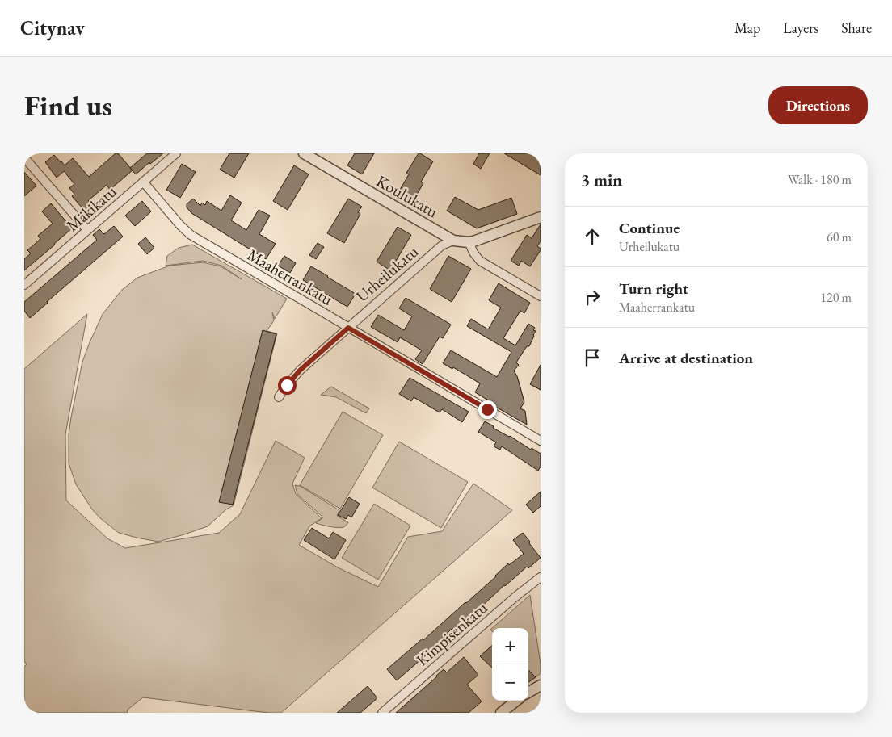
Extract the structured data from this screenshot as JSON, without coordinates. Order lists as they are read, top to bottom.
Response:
{
  "streets": {
    "street": [
      "Koulukatu",
      "Mäkikatu",
      "Urheilukatu",
      "Maaherrankatu",
      "Kimpisenkatu"
    ]
  },
  "crossings": [
    ["Koulukatu", "Urheilukatu"],
    ["Mäkikatu", "Maaherrankatu"],
    ["Urheilukatu", "Maaherrankatu"]
  ],
  "page": {
    "header": "Citynav",
    "nav": ["Map", "Layers", "Share"],
    "buttons": "Directions",
    "title": "Find us",
    "heading": ["3 min", "Walk · 180 m"],
    "list": [
      ["Continue", "Urheilukatu", "60 m"],
      ["Turn right", "Maaherrankatu", "120 m"],
      "Arrive at destination"
    ],
    "map_buttons": ["+", "−"]
  }
}
